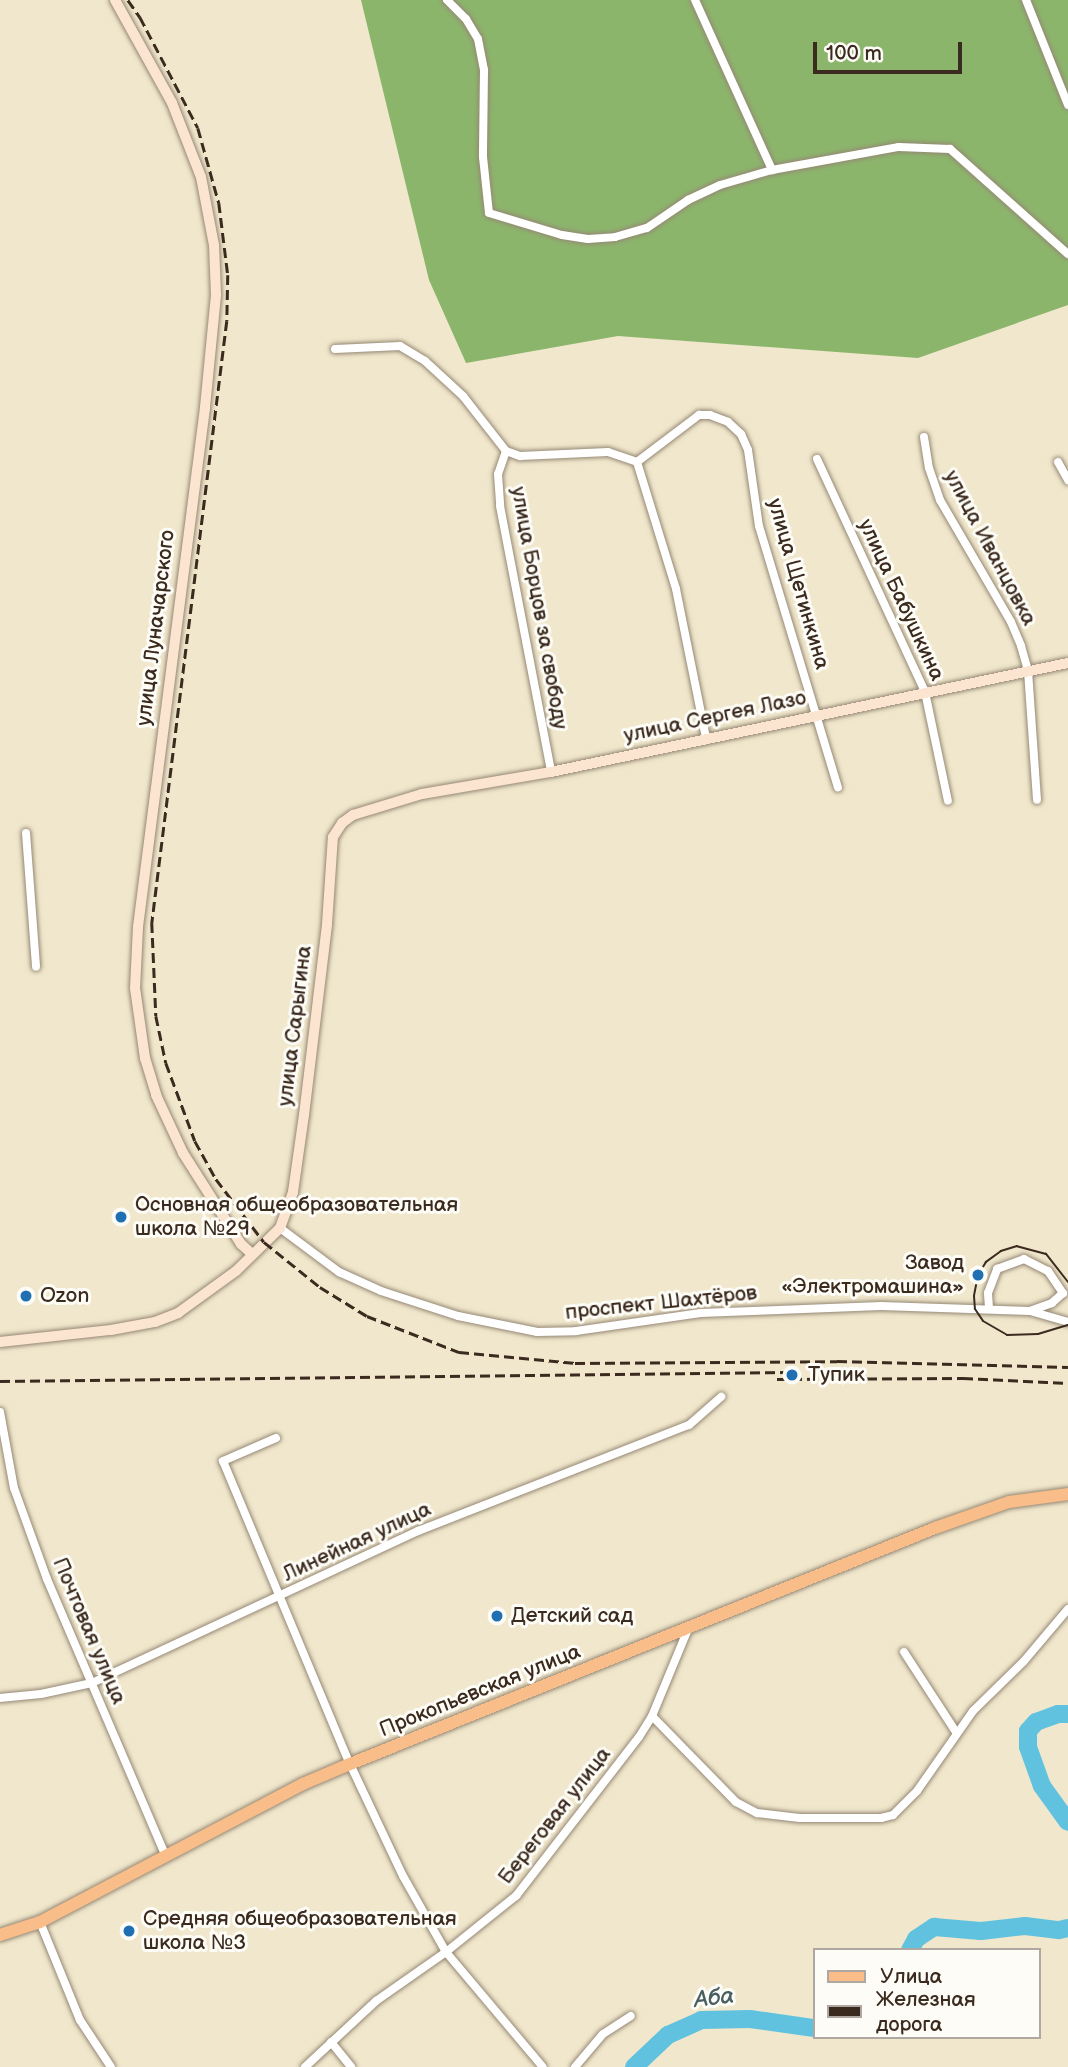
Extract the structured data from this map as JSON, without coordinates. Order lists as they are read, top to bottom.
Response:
{
  "streets": {
    "main road": [
      "улица Луначарского",
      "улица Сергея Лазо",
      "улица Сарыгина",
      "Прокопьевская улица"
    ],
    "street": [
      "улица Иванцовка",
      "улица Щетинкина",
      "улица Бабушкина",
      "улица Борцов за свободу",
      "проспект Шахтёров",
      "Линейная улица",
      "Почтовая улица",
      "Береговая улица"
    ]
  },
  "crossings": [
    ["улица Иванцовка", "улица Сергея Лазо"],
    ["улица Щетинкина", "улица Сергея Лазо"],
    ["улица Бабушкина", "улица Сергея Лазо"],
    ["улица Борцов за свободу", "улица Сергея Лазо"],
    ["улица Луначарского", "улица Сарыгина"],
    ["улица Сергея Лазо", "улица Сарыгина"],
    ["улица Сарыгина", "проспект Шахтёров"],
    ["Линейная улица", "Почтовая улица"],
    ["Почтовая улица", "Прокопьевская улица"],
    ["Прокопьевская улица", "Береговая улица"]
  ],
  "water": ["Аба"],
  "places": [
    "Основная общеобразовательная школа №29",
    "Завод «Электромашина»",
    "Ozon",
    "Тупик",
    "Детский сад",
    "Средняя общеобразовательная школа №3"
  ],
  "legend": ["Улица", "Железная дорога"],
  "scale_bar": "100 m"
}
